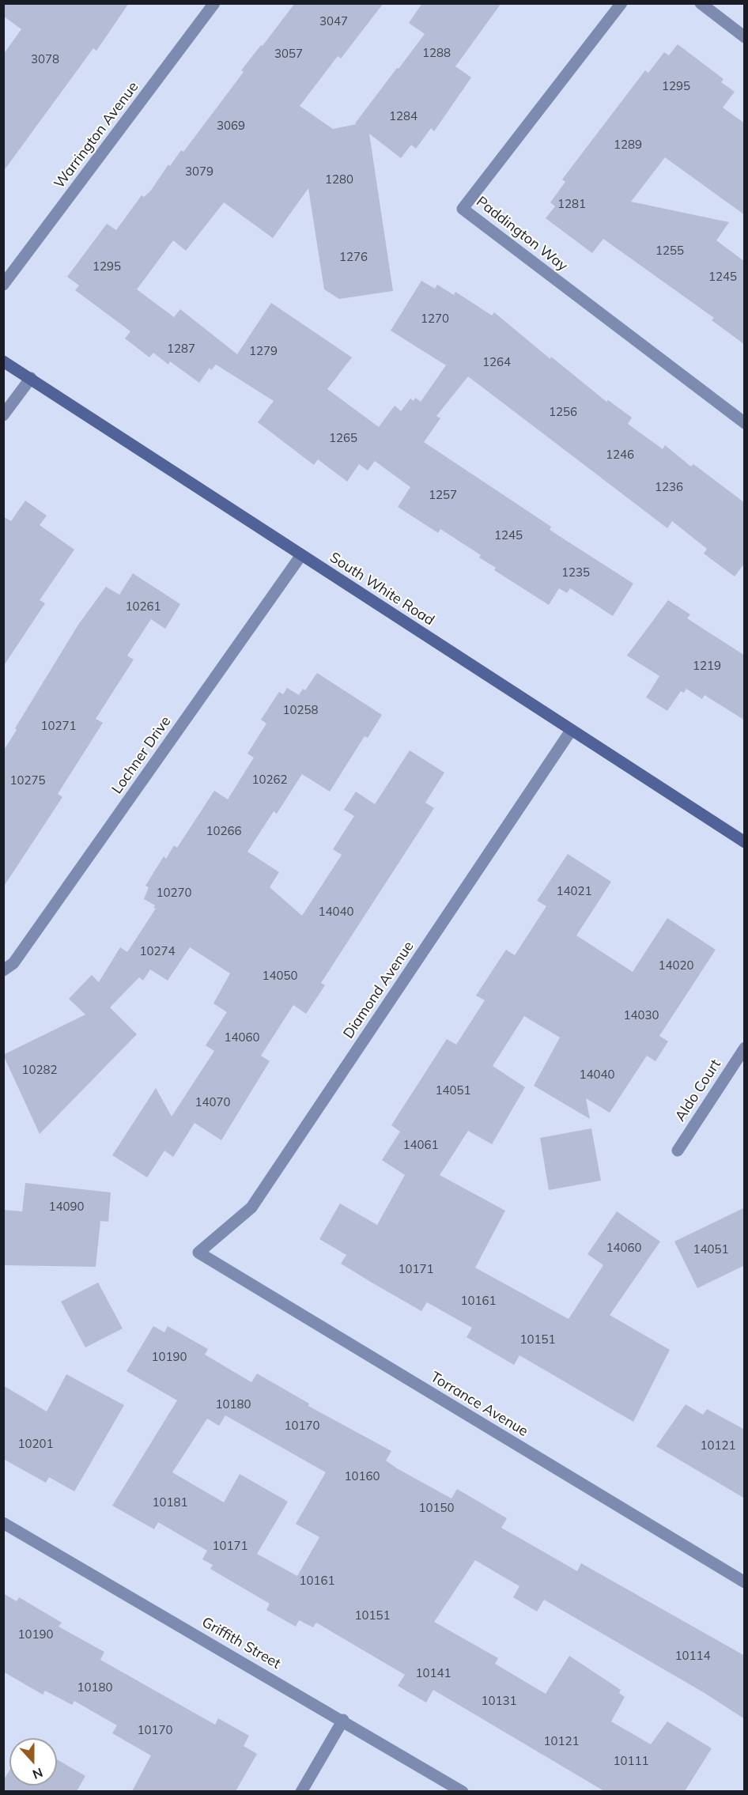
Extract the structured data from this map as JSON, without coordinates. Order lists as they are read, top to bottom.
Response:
{
  "streets": {
    "main road": ["South White Road"],
    "street": [
      "Warrington Avenue",
      "Paddington Way",
      "Lochner Drive",
      "Diamond Avenue",
      "Aldo Court",
      "Torrance Avenue",
      "Griffith Street"
    ]
  },
  "crossings": [
    ["South White Road", "Lochner Drive"],
    ["South White Road", "Diamond Avenue"],
    ["Diamond Avenue", "Torrance Avenue"]
  ],
  "house_numbers": [
    "3047",
    "1288",
    "3057",
    "3078",
    "1295",
    "1284",
    "3069",
    "1289",
    "3079",
    "1280",
    "1281",
    "1255",
    "1276",
    "1295",
    "1245",
    "1270",
    "1287",
    "1279",
    "1264",
    "1256",
    "1265",
    "1246",
    "1236",
    "1257",
    "1245",
    "1235",
    "10261",
    "1219",
    "10258",
    "10271",
    "10262",
    "10275",
    "10266",
    "14021",
    "10270",
    "14040",
    "10274",
    "14020",
    "14050",
    "14030",
    "14060",
    "10282",
    "14040",
    "14051",
    "14070",
    "14061",
    "14090",
    "14060",
    "14051",
    "10171",
    "10161",
    "10151",
    "10190",
    "10180",
    "10170",
    "10201",
    "10121",
    "10160",
    "10181",
    "10150",
    "10171",
    "10161",
    "10151",
    "10190",
    "10114",
    "10141",
    "10180",
    "10131",
    "10170",
    "10121",
    "10111"
  ],
  "north": "bottom"
}
